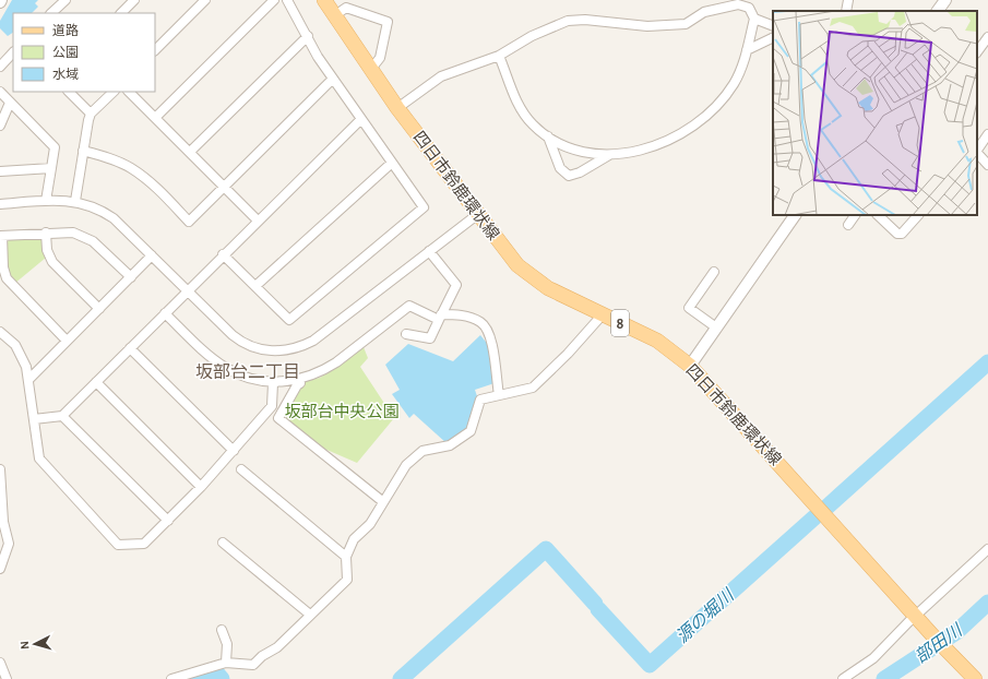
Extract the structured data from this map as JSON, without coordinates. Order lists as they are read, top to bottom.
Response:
{
  "streets": {
    "main road": ["四日市鈴鹿環状線", "8"]
  },
  "districts": ["坂部台二丁目"],
  "water": ["源の堀川", "部田川"],
  "parks": ["坂部台中央公園"],
  "legend": ["道路", "公園", "水域"],
  "north": "left"
}
